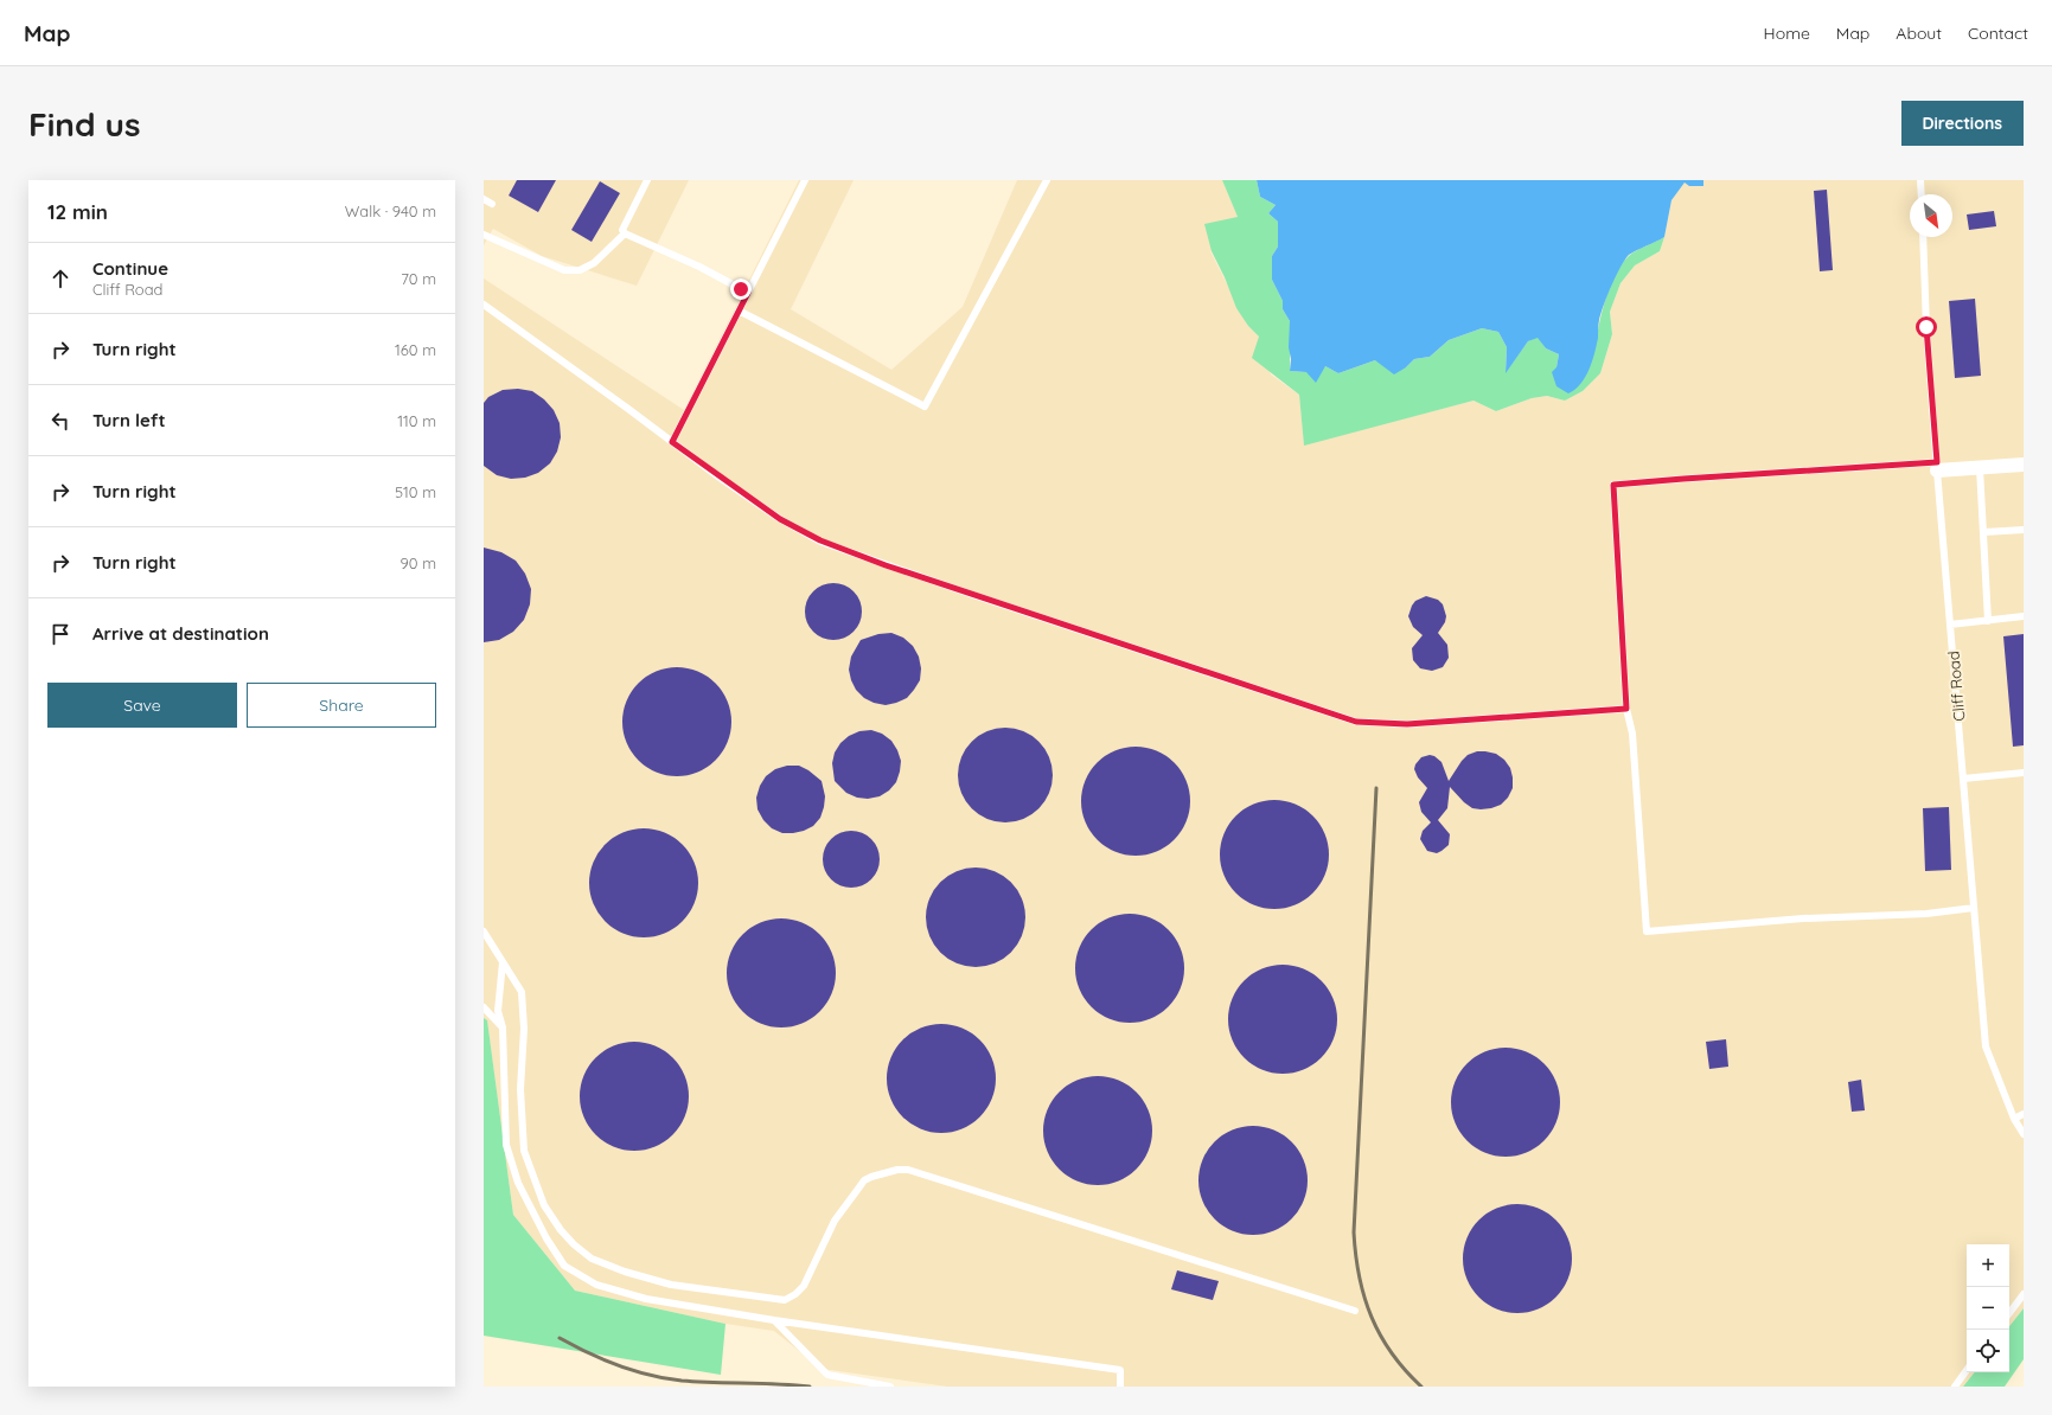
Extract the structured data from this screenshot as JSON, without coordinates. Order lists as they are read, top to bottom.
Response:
{
  "streets": {
    "lane": ["Cliff Road"]
  },
  "north": "bottom right",
  "page": {
    "header": "Map",
    "nav": [
      "Home",
      "Map",
      "About",
      "Contact"
    ],
    "buttons": [
      "Directions",
      ["Save", "Share"]
    ],
    "title": "Find us",
    "heading": ["12 min", "Walk · 940 m"],
    "list": [
      ["Continue", "Cliff Road", "70 m"],
      ["Turn right", "160 m"],
      ["Turn left", "110 m"],
      ["Turn right", "510 m"],
      ["Turn right", "90 m"],
      "Arrive at destination"
    ],
    "map_buttons": ["+", "−"]
  }
}
